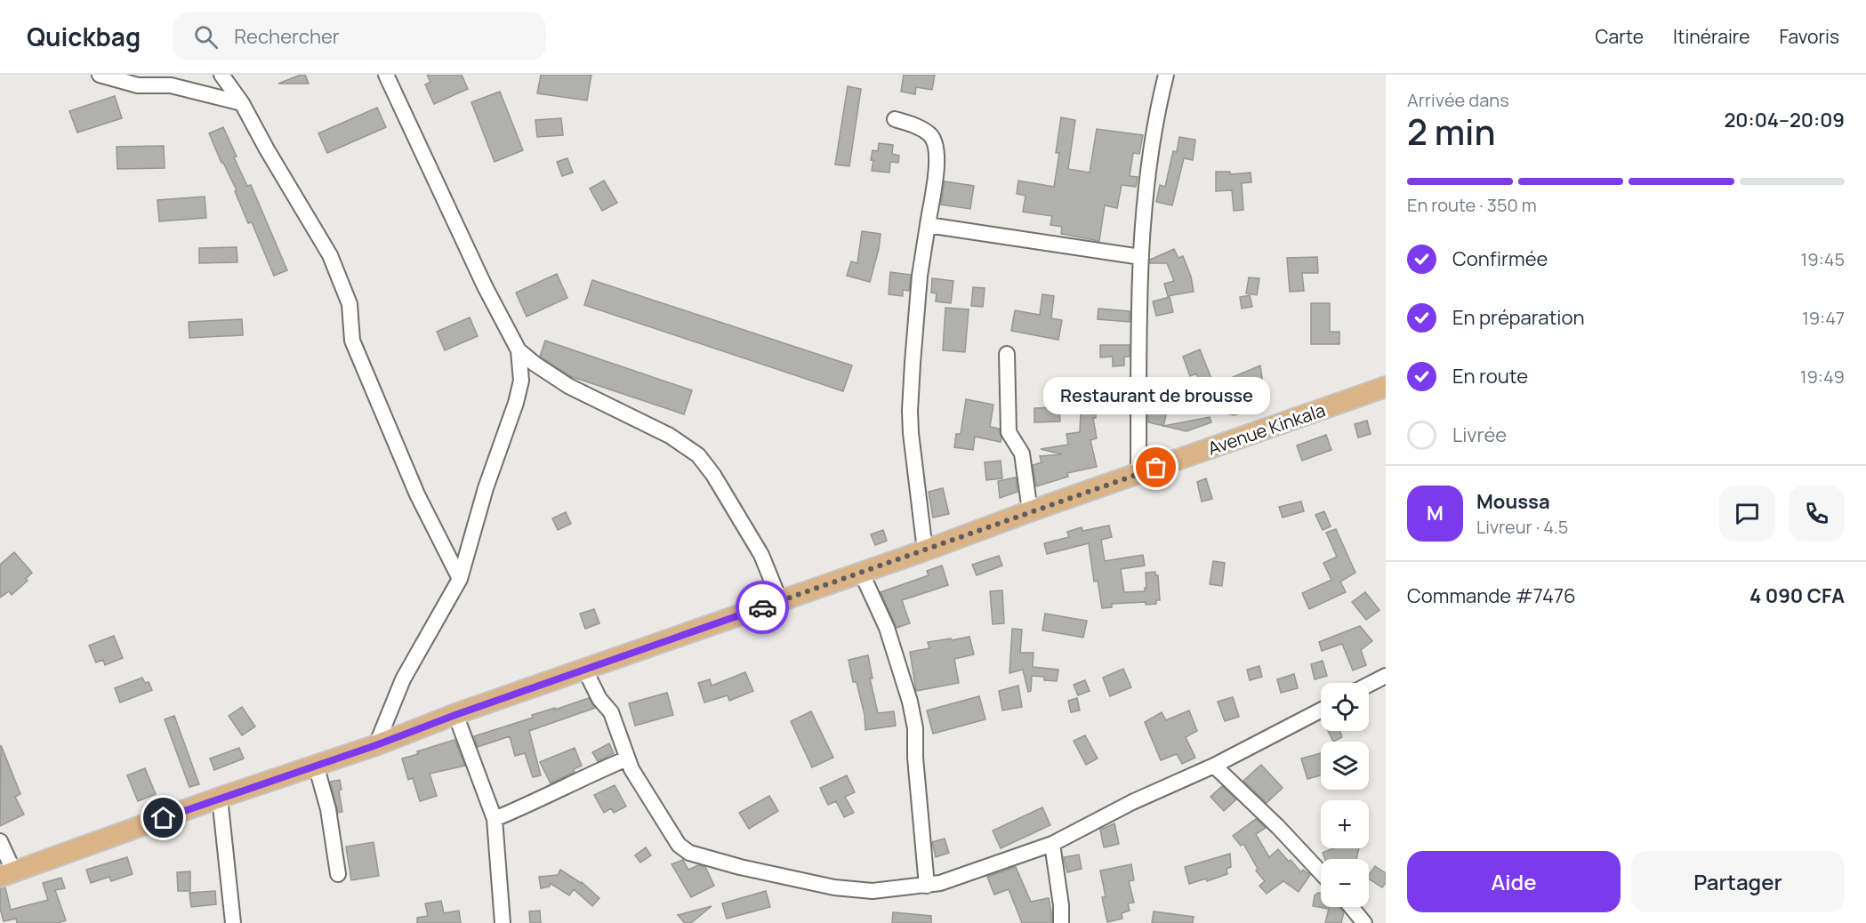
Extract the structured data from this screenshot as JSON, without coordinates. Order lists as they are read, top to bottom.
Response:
{
  "streets": {
    "main road": ["Avenue Kinkala"]
  },
  "places": ["Restaurant de brousse"],
  "page": {
    "header": "Quickbag",
    "search": "Rechercher",
    "nav": ["Carte", "Itinéraire", "Favoris"],
    "heading": ["2 min", "Arrivée dans", "20:04–20:09"],
    "panel": [
      "Moussa",
      "Livreur · 4.5",
      "Commande #7476",
      "4 090 CFA"
    ],
    "bar": "En route · 350 m",
    "list": [
      ["Confirmée", "19:45"],
      ["En préparation", "19:47"],
      ["En route", "19:49"],
      "Livrée"
    ],
    "bubble": "Restaurant de brousse",
    "round": "M",
    "map_buttons": ["+", "−"],
    "buttons": ["Aide", "Partager"]
  }
}
